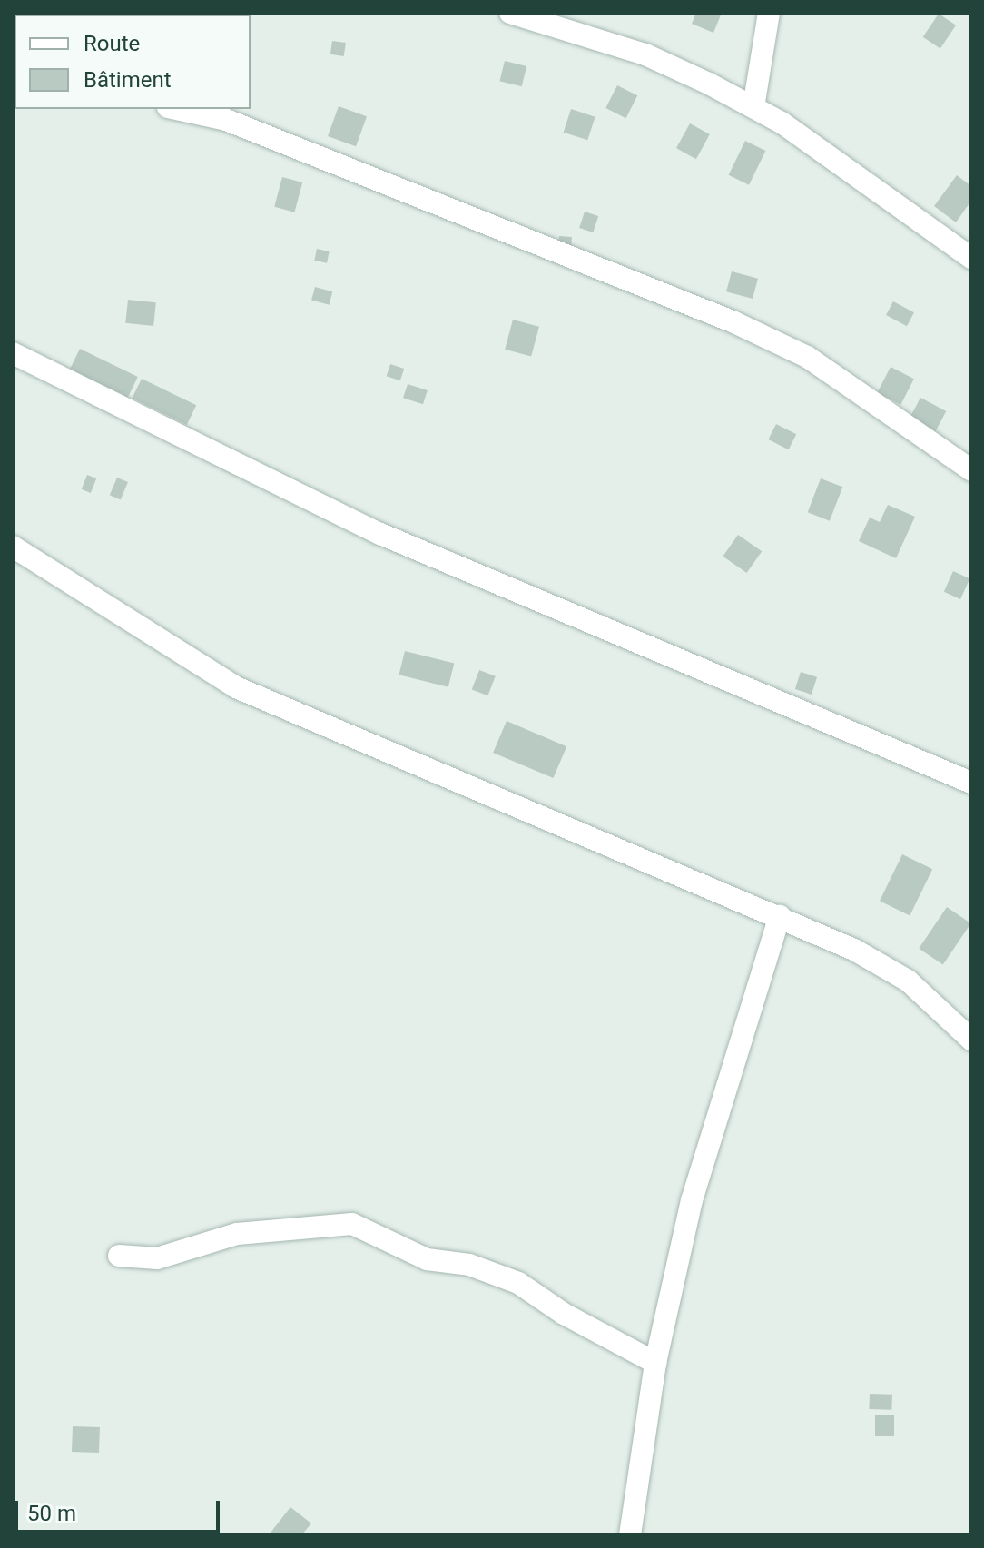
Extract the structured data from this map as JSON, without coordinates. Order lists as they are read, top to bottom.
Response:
{
  "legend": ["Route", "Bâtiment"],
  "scale_bar": "50 m"
}
